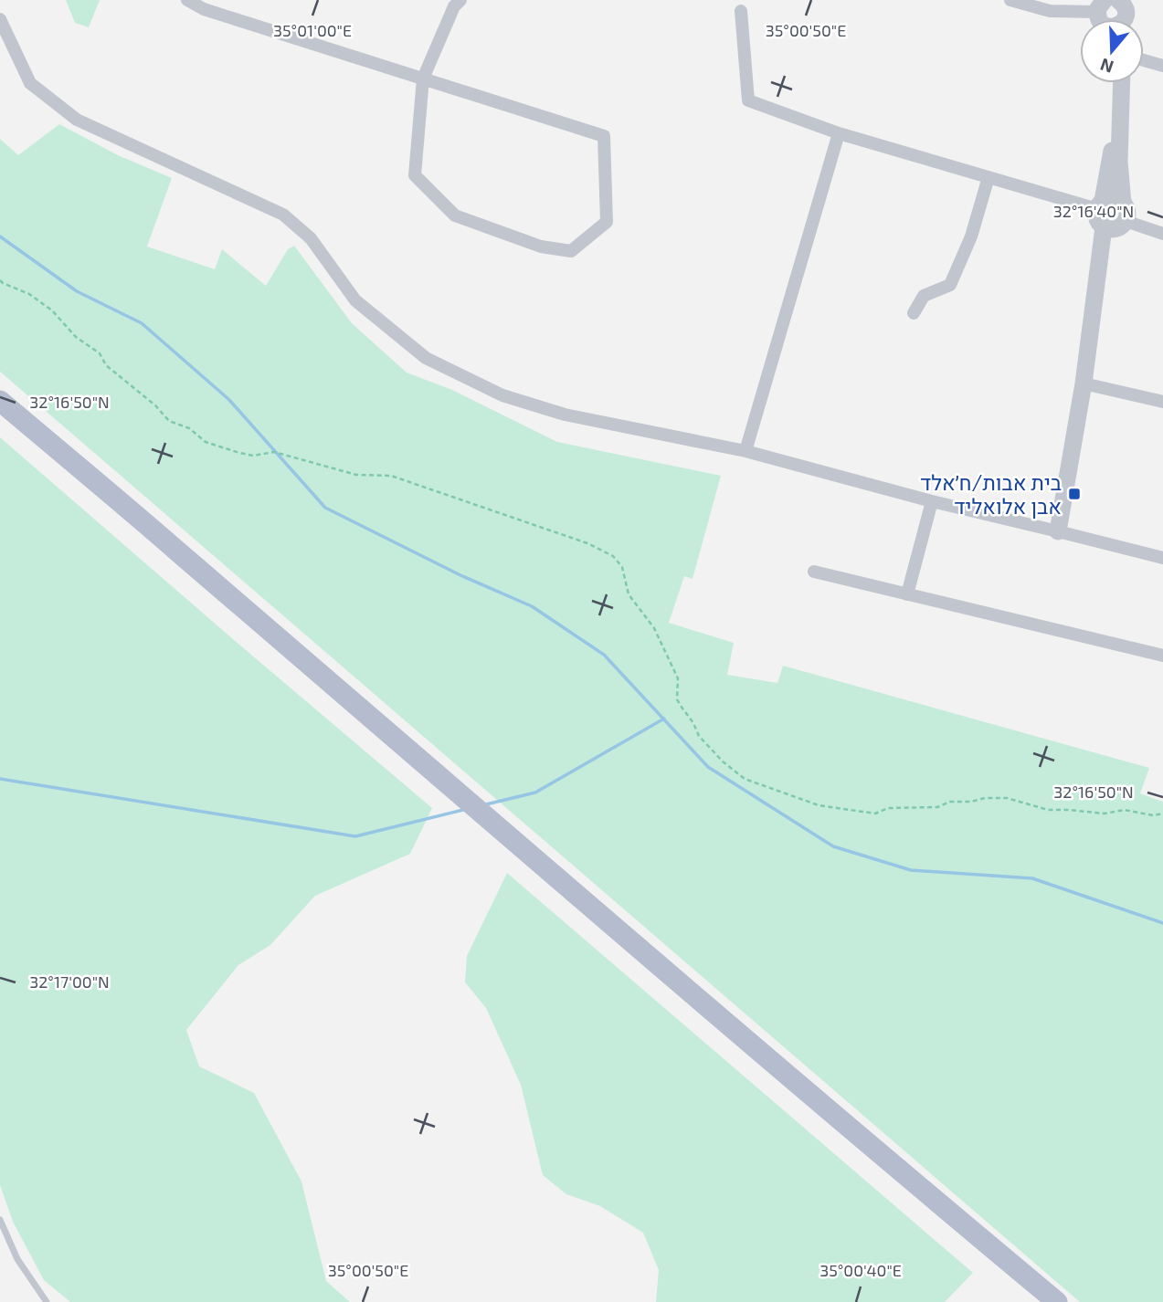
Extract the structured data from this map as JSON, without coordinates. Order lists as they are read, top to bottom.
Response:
{
  "places": {
    "transit": ["בית אבות/ח׳אלד אבן אלואליד"]
  },
  "north": "bottom",
  "coordinates": [
    "35°01'00\"E",
    "35°00'50\"E",
    "32°16'40\"N",
    "32°16'50\"N",
    "32°17'00\"N",
    "35°00'40\"E"
  ]
}
